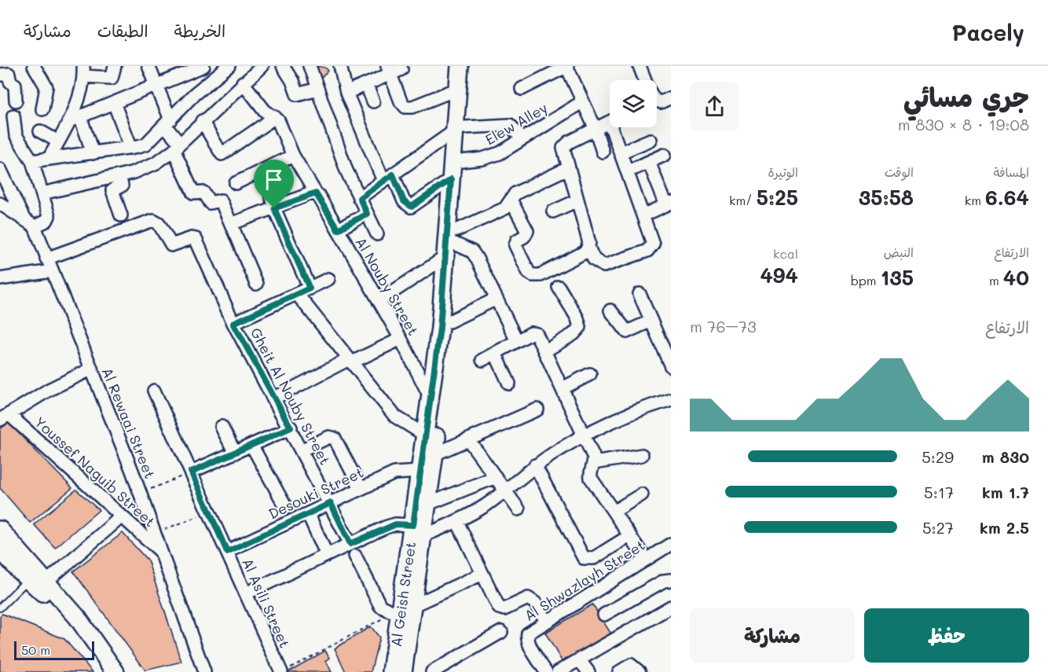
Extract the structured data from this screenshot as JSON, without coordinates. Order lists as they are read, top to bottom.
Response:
{
  "streets": {
    "main road": ["Al Geish Street"],
    "street": [
      "Elew Alley",
      "Al Nouby Street",
      "Gheit Al Nouby Street",
      "Al Rewaai Street",
      "Youssef Naguib Street",
      "Desouki Street",
      "Al Shwazlayh Street",
      "Al Asili Street"
    ]
  },
  "crossings": [
    ["Elew Alley", "Al Geish Street"],
    ["Al Nouby Street", "Al Geish Street"],
    ["Gheit Al Nouby Street", "Al Rewaai Street"],
    ["Gheit Al Nouby Street", "Desouki Street"],
    ["Al Rewaai Street", "Youssef Naguib Street"],
    ["Desouki Street", "Al Geish Street"],
    ["Desouki Street", "Al Asili Street"]
  ],
  "scale_bar": "50 m",
  "page": {
    "header": "Pacely",
    "nav": ["الخريطة", "الطبقات", "مشاركة"],
    "heading": ["جري مسائي", "19:08 · 8 × 830 m"],
    "stats": [
      ["المسافة", "6.64 km"],
      ["الوقت", "35:58"],
      ["الوتيرة", "5:25 /km"],
      ["الارتفاع", "40 m"],
      ["النبض", "135 bpm"],
      ["kcal", "494"]
    ],
    "chart": ["الارتفاع", "73–76 m"],
    "list": [
      {
        "name": "830 m",
        "note": "5:29"
      },
      {
        "name": "1.7 km",
        "note": "5:17"
      },
      {
        "name": "2.5 km",
        "note": "5:27"
      }
    ],
    "buttons": ["حفظ", "مشاركة"],
    "scale": "50 m"
  }
}
